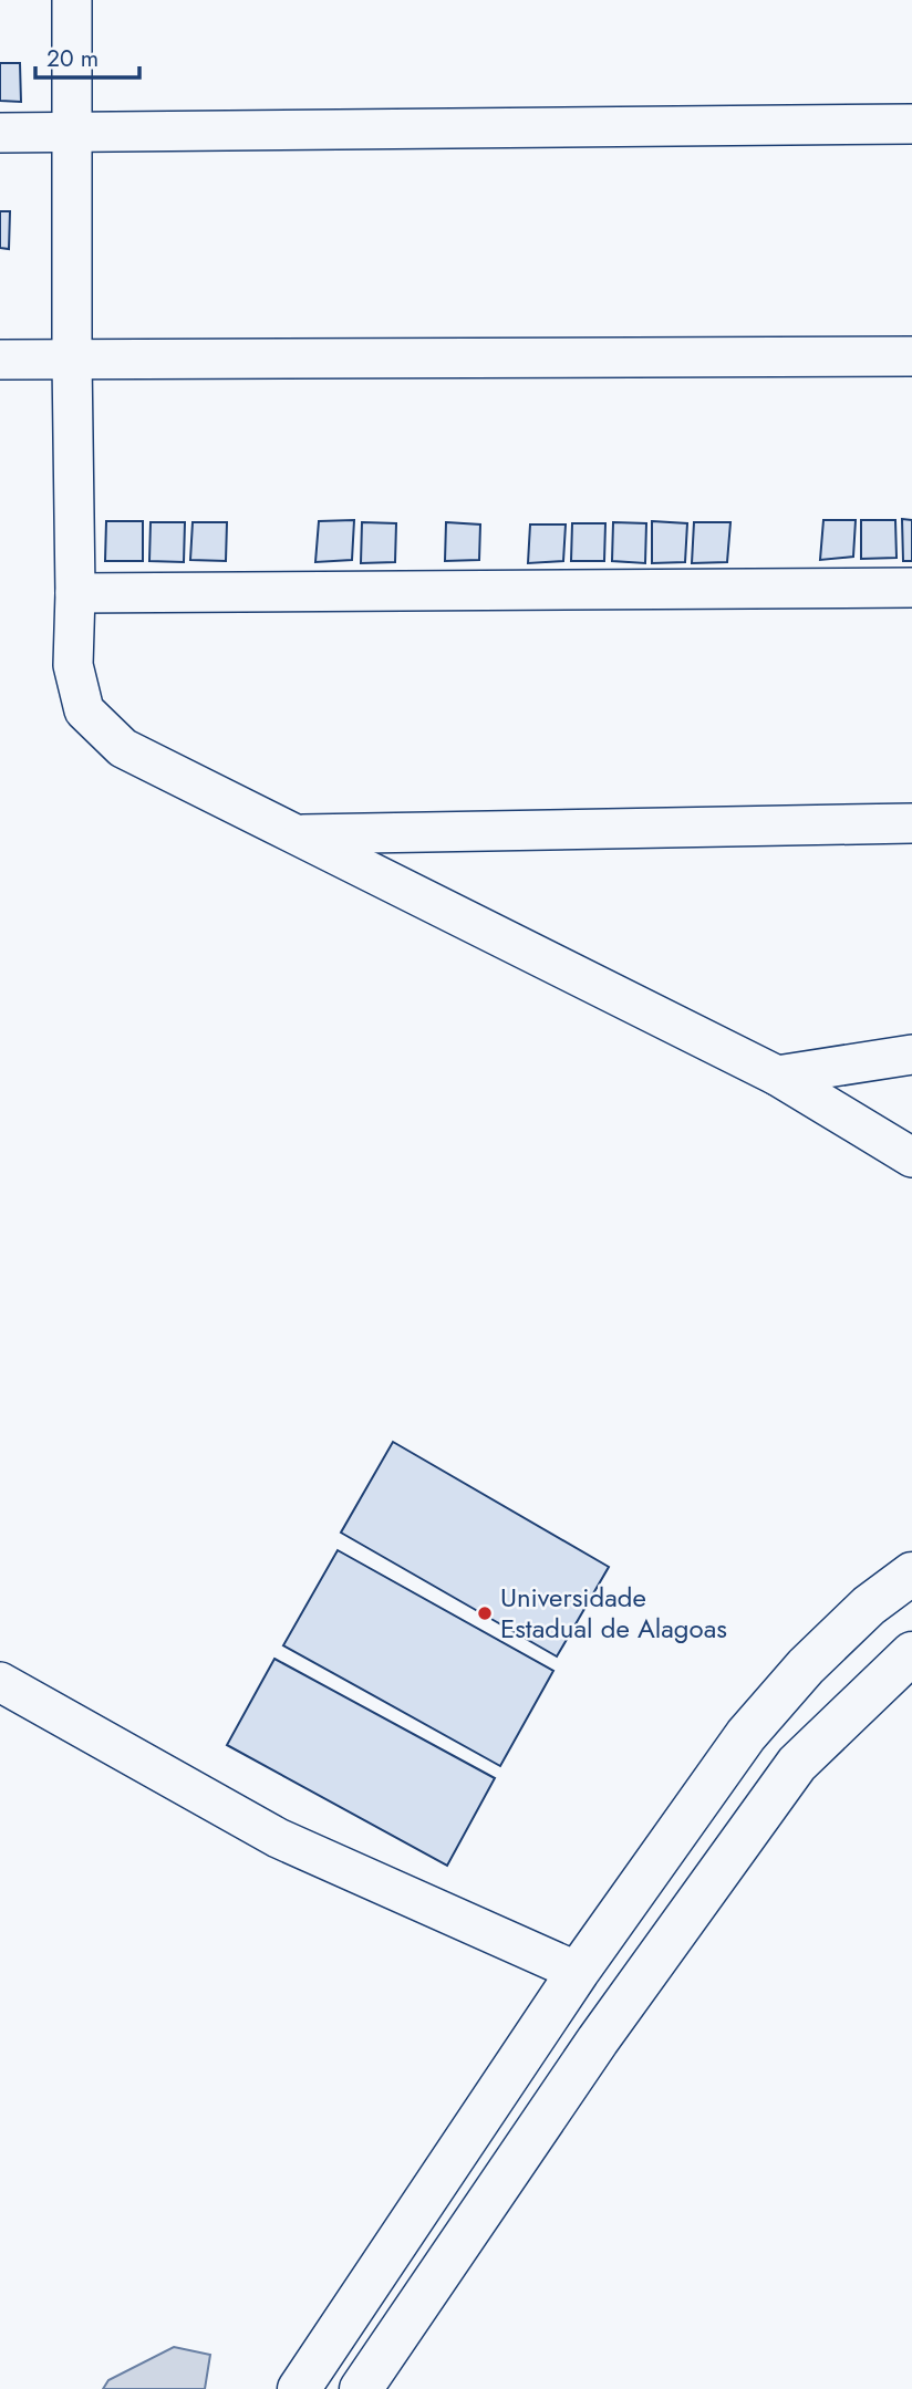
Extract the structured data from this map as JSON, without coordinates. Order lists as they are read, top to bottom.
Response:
{
  "places": ["Universidade Estadual de Alagoas"],
  "scale_bar": "20 m"
}
